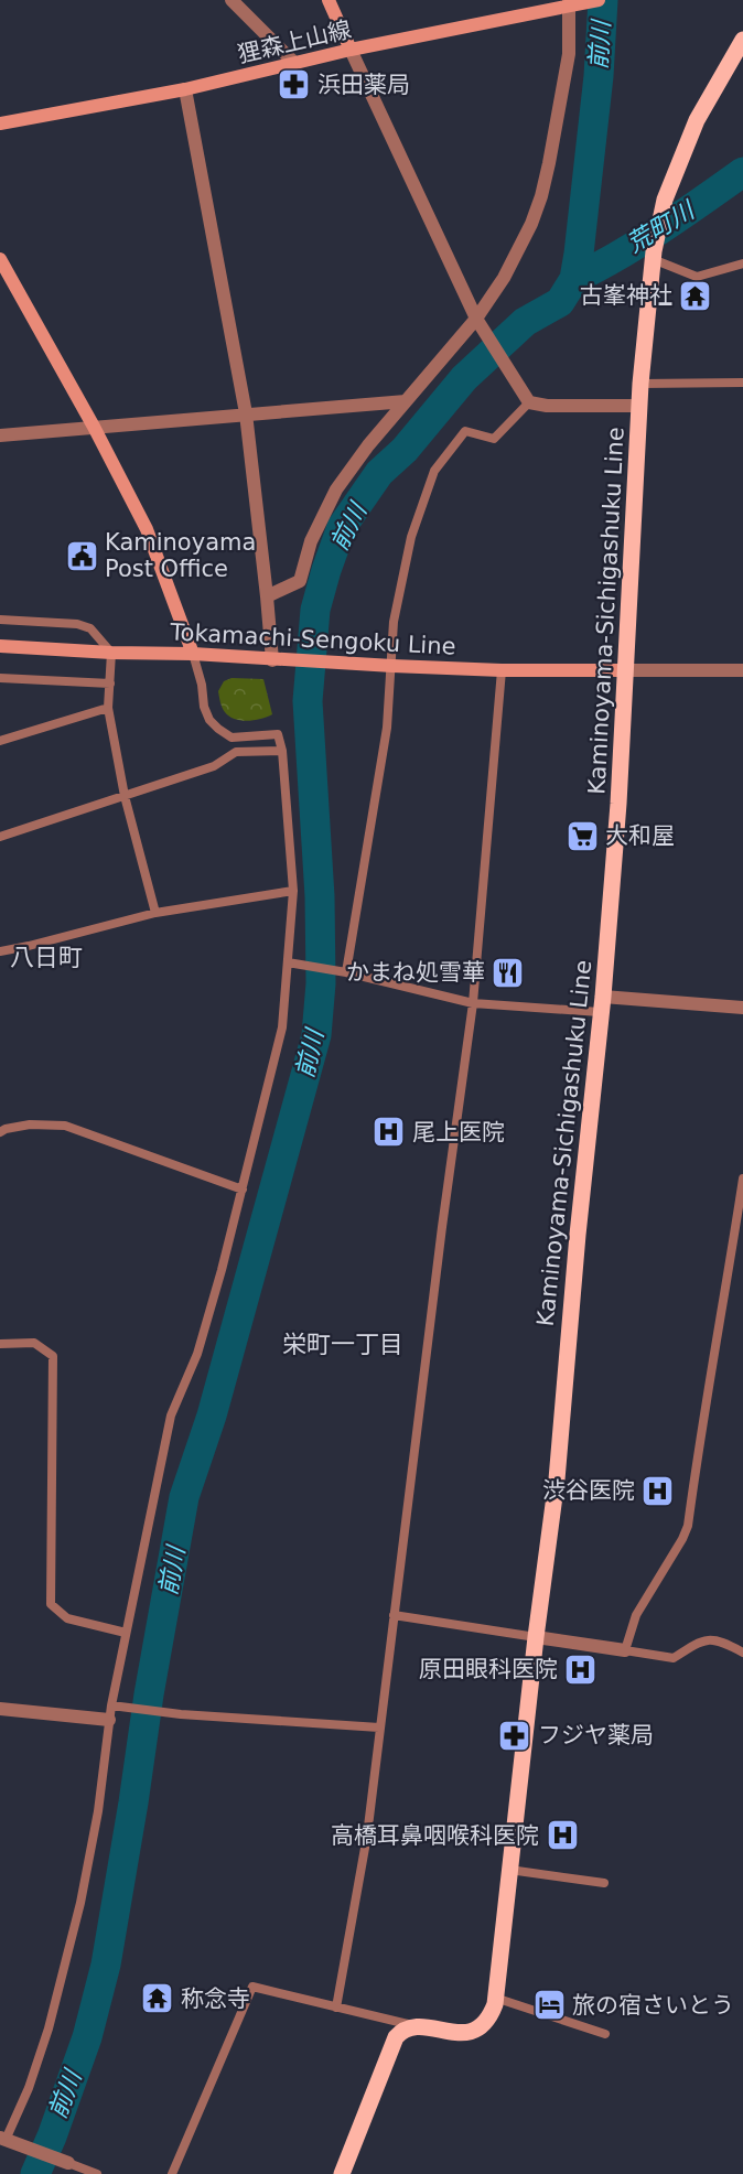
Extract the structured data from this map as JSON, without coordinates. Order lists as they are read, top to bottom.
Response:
{
  "streets": {
    "main road": ["狸森上山線", "Kaminoyama-Sichigashuku Line", "Tokamachi-Sengoku Line"]
  },
  "crossings": [
    ["Kaminoyama-Sichigashuku Line", "Tokamachi-Sengoku Line"]
  ],
  "districts": ["八日町", "栄町一丁目"],
  "water": ["前川", "荒町川"],
  "places": {
    "pharmacy": ["浜田薬局", "フジヤ薬局"],
    "temple": ["古峯神社", "称念寺"],
    "public building": ["Kaminoyama Post Office"],
    "supermarket": ["大和屋"],
    "restaurant": ["かまね処雪華"],
    "hospital": [
      "尾上医院",
      "渋谷医院",
      "原田眼科医院",
      "高橋耳鼻咽喉科医院"
    ],
    "hotel": ["旅の宿さいとう"]
  }
}
